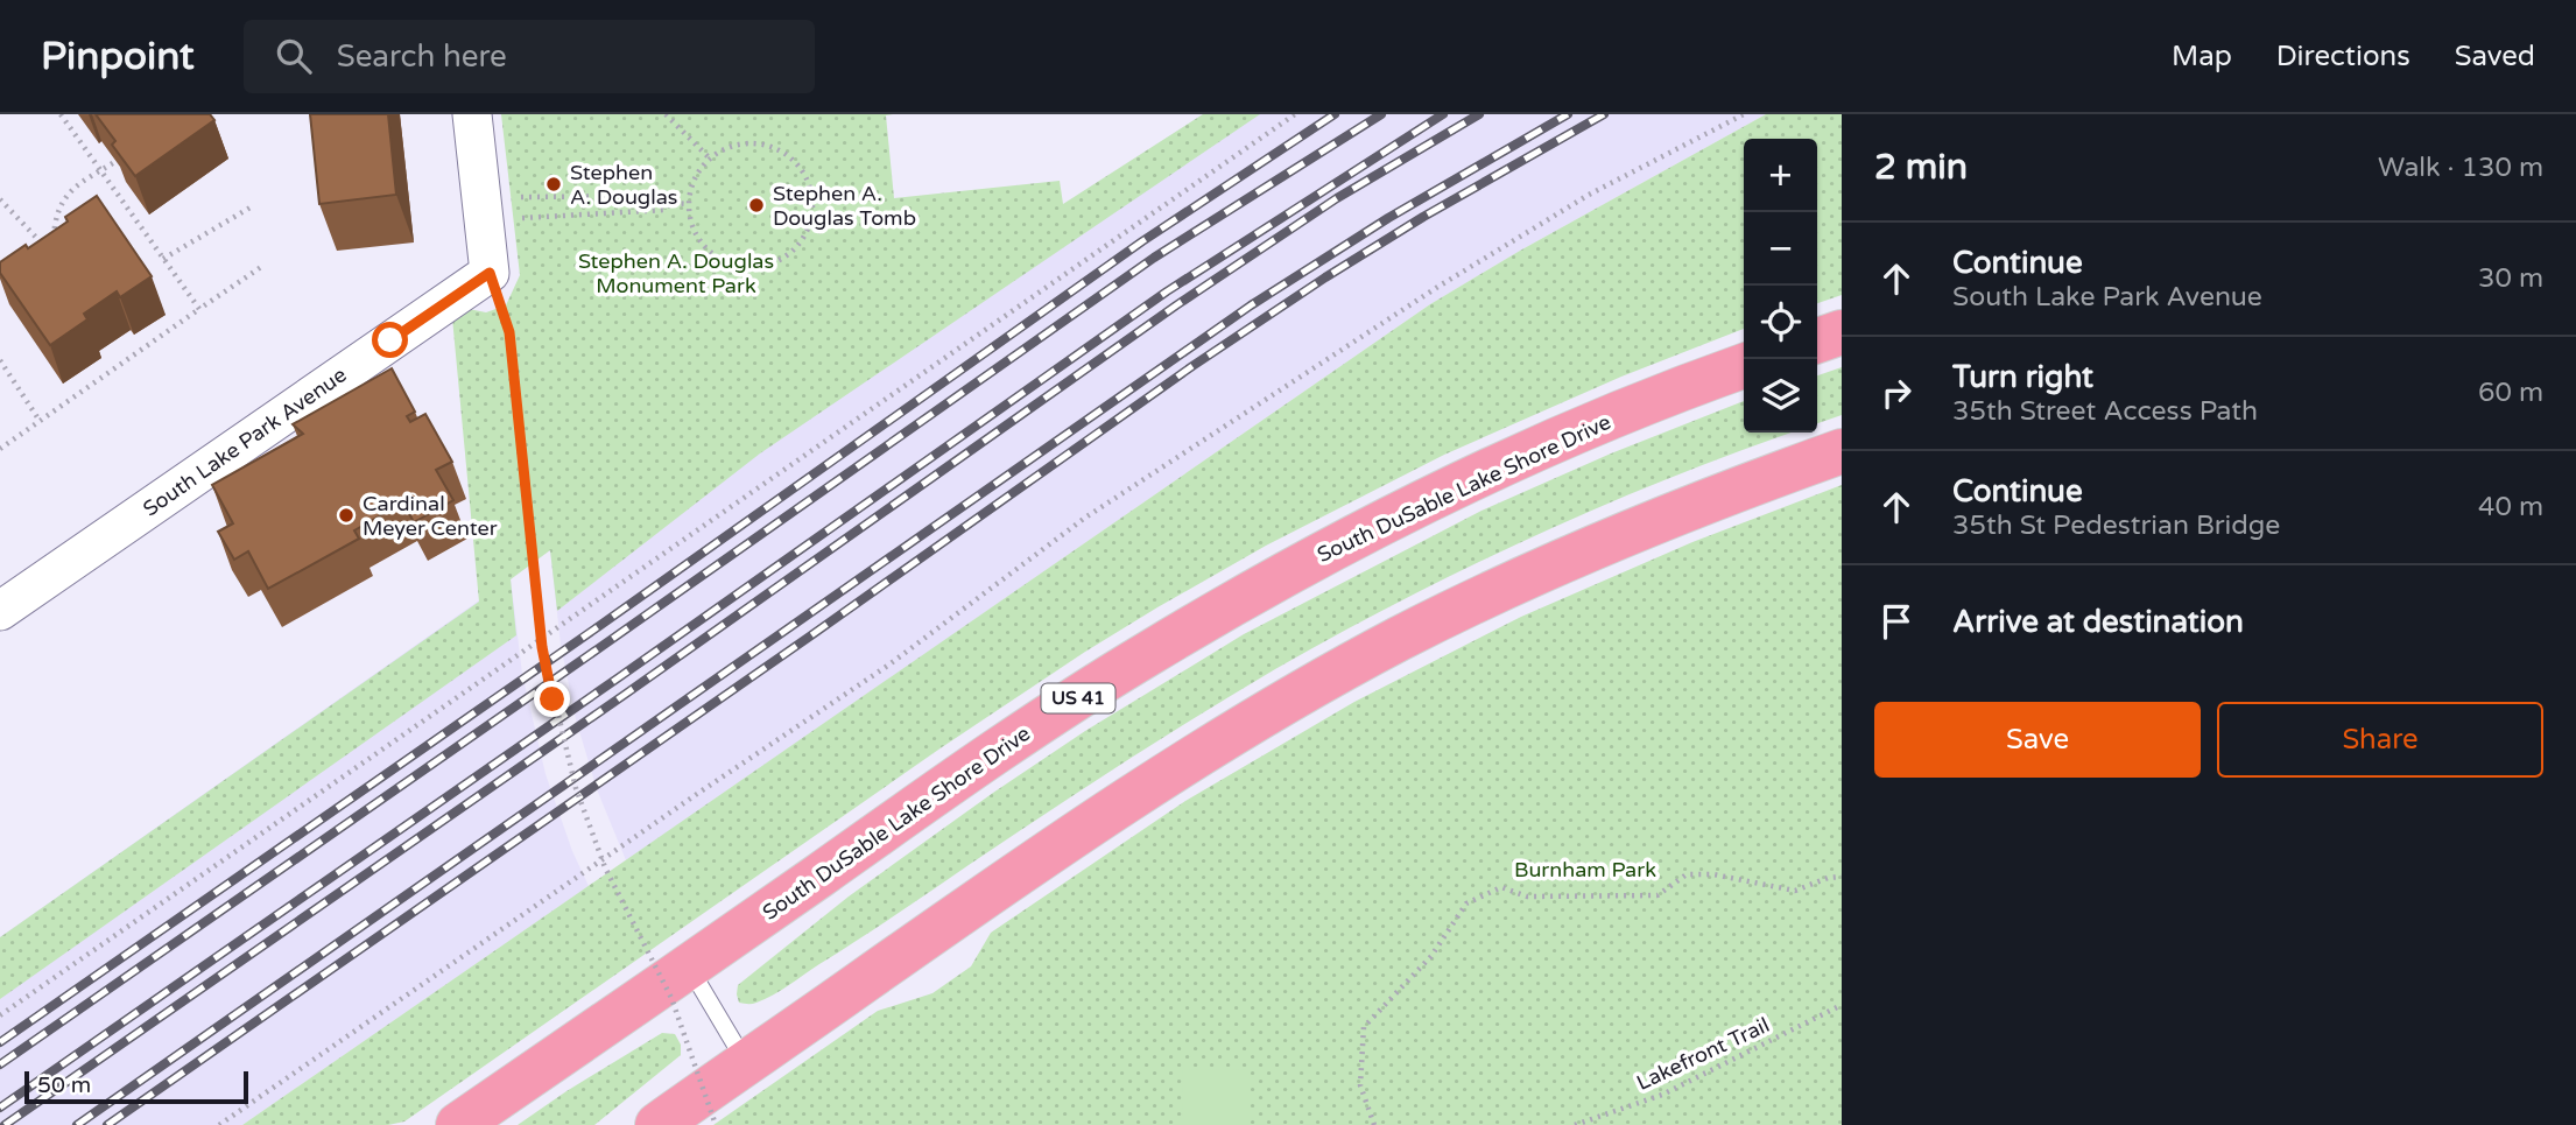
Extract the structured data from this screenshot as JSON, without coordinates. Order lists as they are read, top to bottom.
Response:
{
  "streets": {
    "highway": ["South DuSable Lake Shore Drive", "US 41"],
    "street": ["South Lake Park Avenue"],
    "path": ["Lakefront Trail"]
  },
  "parks": ["Stephen A. Douglas Monument Park", "Burnham Park"],
  "places": ["Stephen A. Douglas", "Stephen A. Douglas Tomb", "Cardinal Meyer Center"],
  "scale_bar": "50 m",
  "page": {
    "header": "Pinpoint",
    "search": "Search here",
    "nav": ["Map", "Directions", "Saved"],
    "heading": ["2 min", "Walk · 130 m"],
    "map_buttons": ["+", "−"],
    "list": [
      ["Continue", "South Lake Park Avenue", "30 m"],
      ["Turn right", "35th Street Access Path", "60 m"],
      ["Continue", "35th St Pedestrian Bridge", "40 m"],
      "Arrive at destination"
    ],
    "buttons": ["Save", "Share"],
    "scale": "50 m"
  }
}
